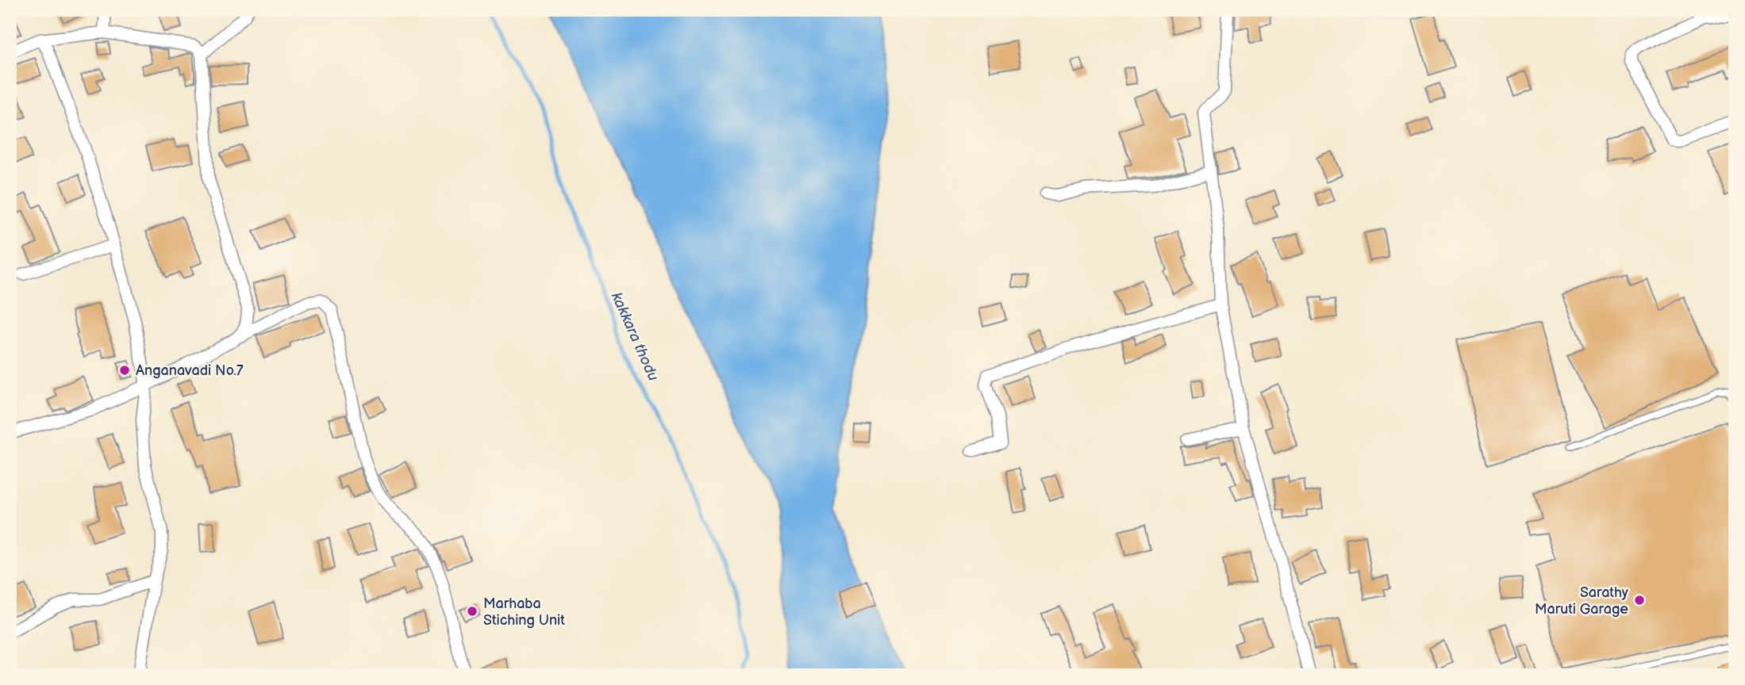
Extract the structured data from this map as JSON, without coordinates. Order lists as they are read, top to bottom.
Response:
{
  "water": ["kakkara thodu"],
  "places": ["Anganavadi No.7", "Sarathy Maruti Garage", "Marhaba Stiching Unit"]
}
